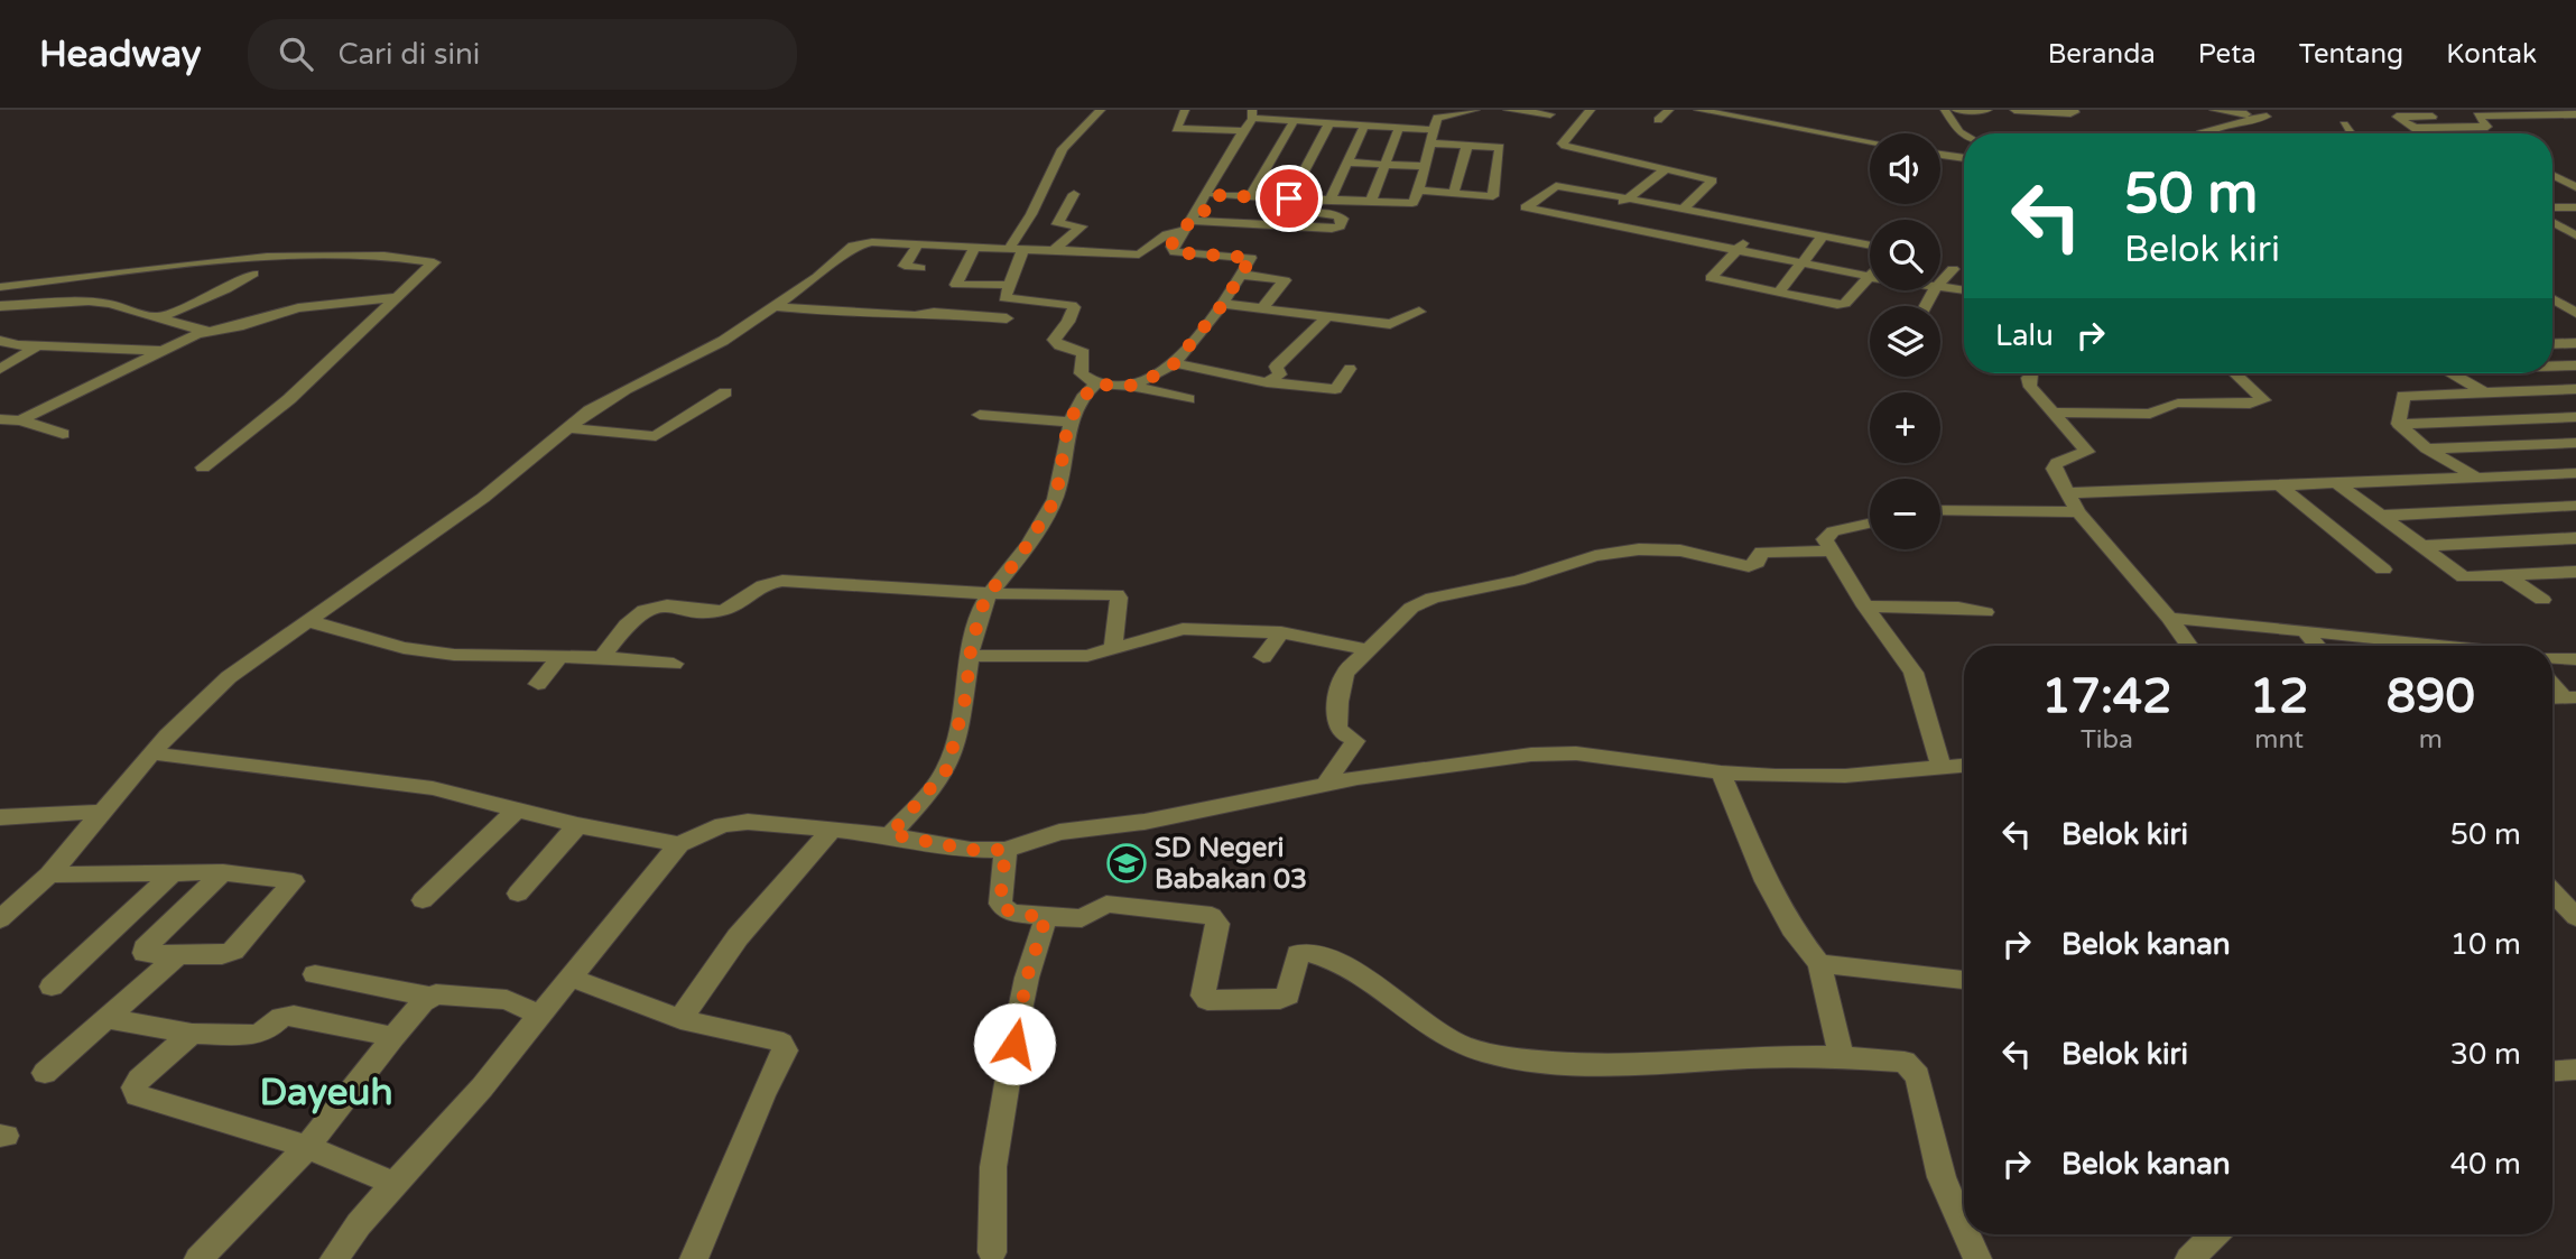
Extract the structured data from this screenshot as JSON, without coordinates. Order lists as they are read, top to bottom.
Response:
{
  "districts": ["Dayeuh"],
  "places": {
    "school or university": ["SD Negeri Babakan 03"]
  },
  "page": {
    "header": "Headway",
    "search": "Cari di sini",
    "nav": [
      "Beranda",
      "Peta",
      "Tentang",
      "Kontak"
    ],
    "map_buttons": ["+", "−"],
    "turn": ["50 m", "Belok kiri"],
    "then": "Lalu",
    "eta": [
      "17:42",
      "Tiba",
      "12",
      "mnt",
      "890",
      "m"
    ],
    "list": [
      {
        "name": "Belok kiri",
        "value": "50 m"
      },
      {
        "name": "Belok kanan",
        "value": "10 m"
      },
      {
        "name": "Belok kiri",
        "value": "30 m"
      },
      {
        "name": "Belok kanan",
        "value": "40 m"
      }
    ]
  }
}
